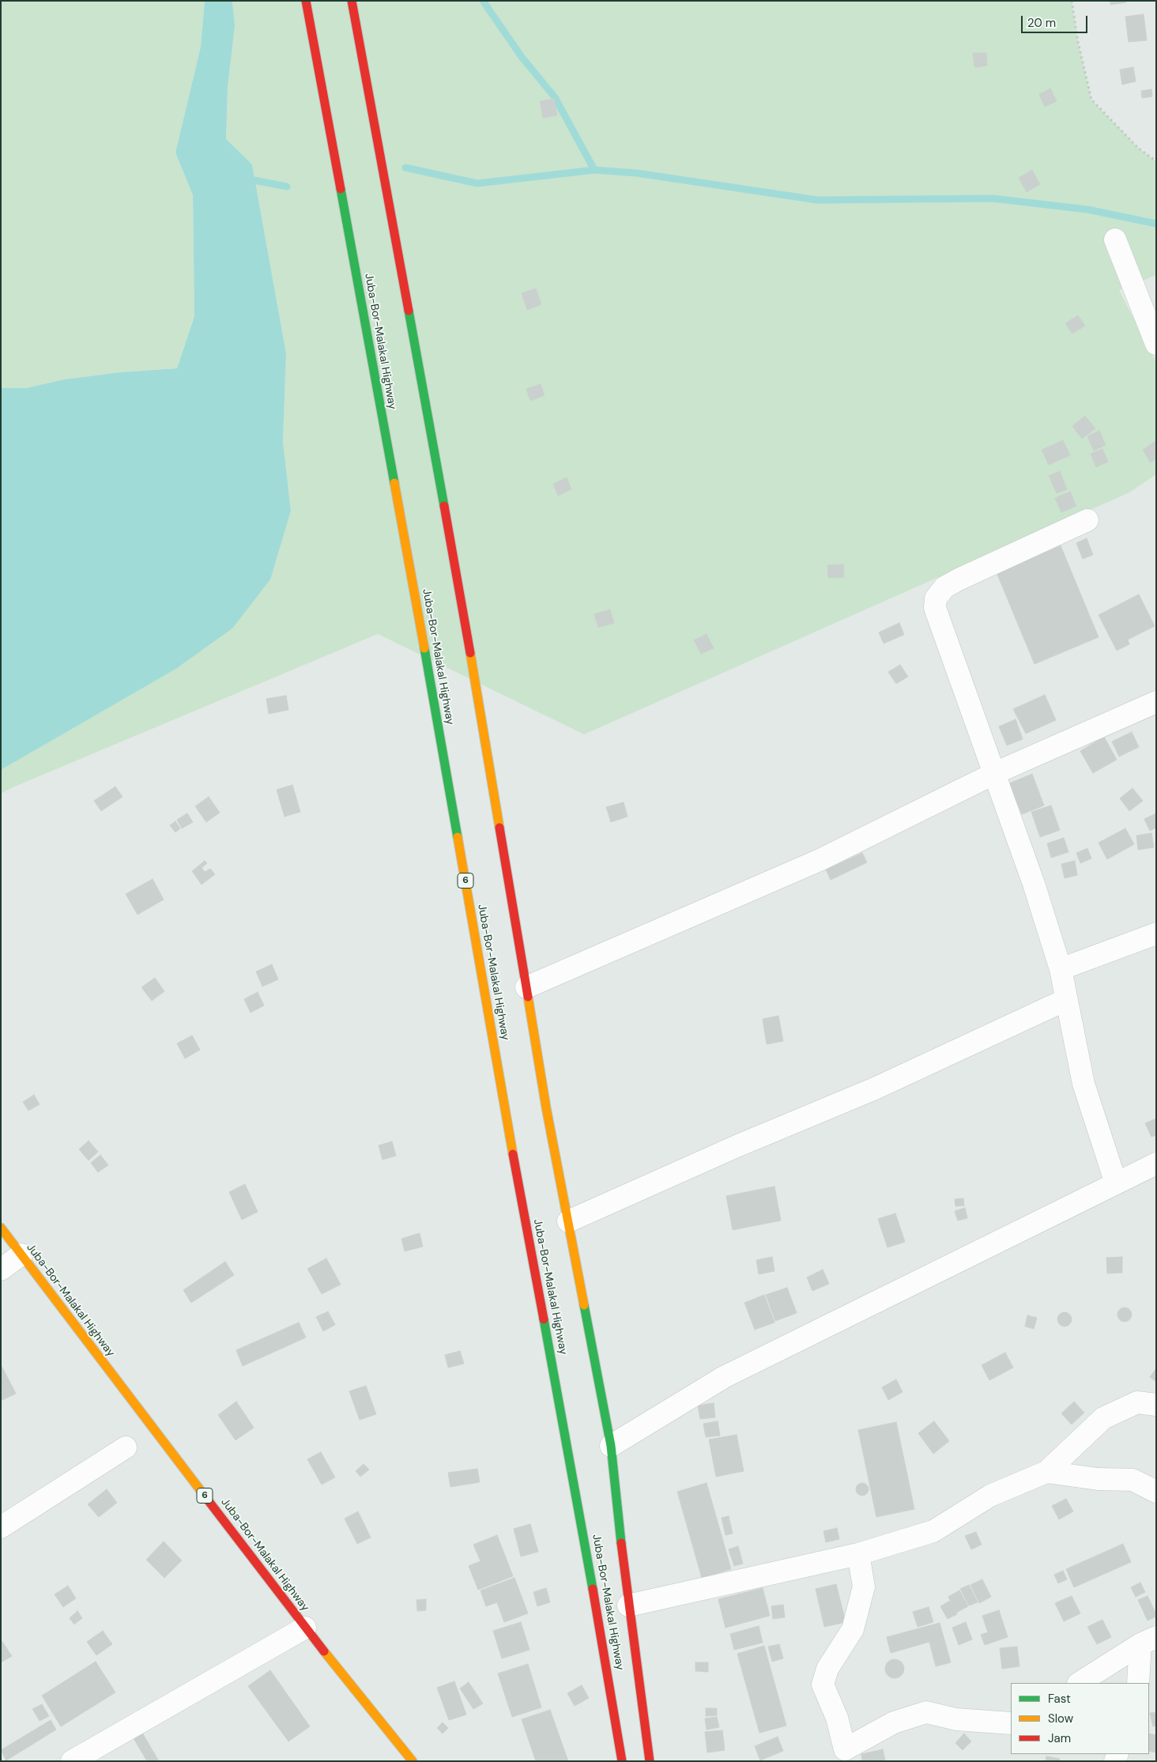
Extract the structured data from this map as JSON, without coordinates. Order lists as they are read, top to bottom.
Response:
{
  "streets": {
    "main road": ["Juba-Bor-Malakal Highway", "6"]
  },
  "legend": ["Fast", "Slow", "Jam"],
  "scale_bar": "20 m"
}
